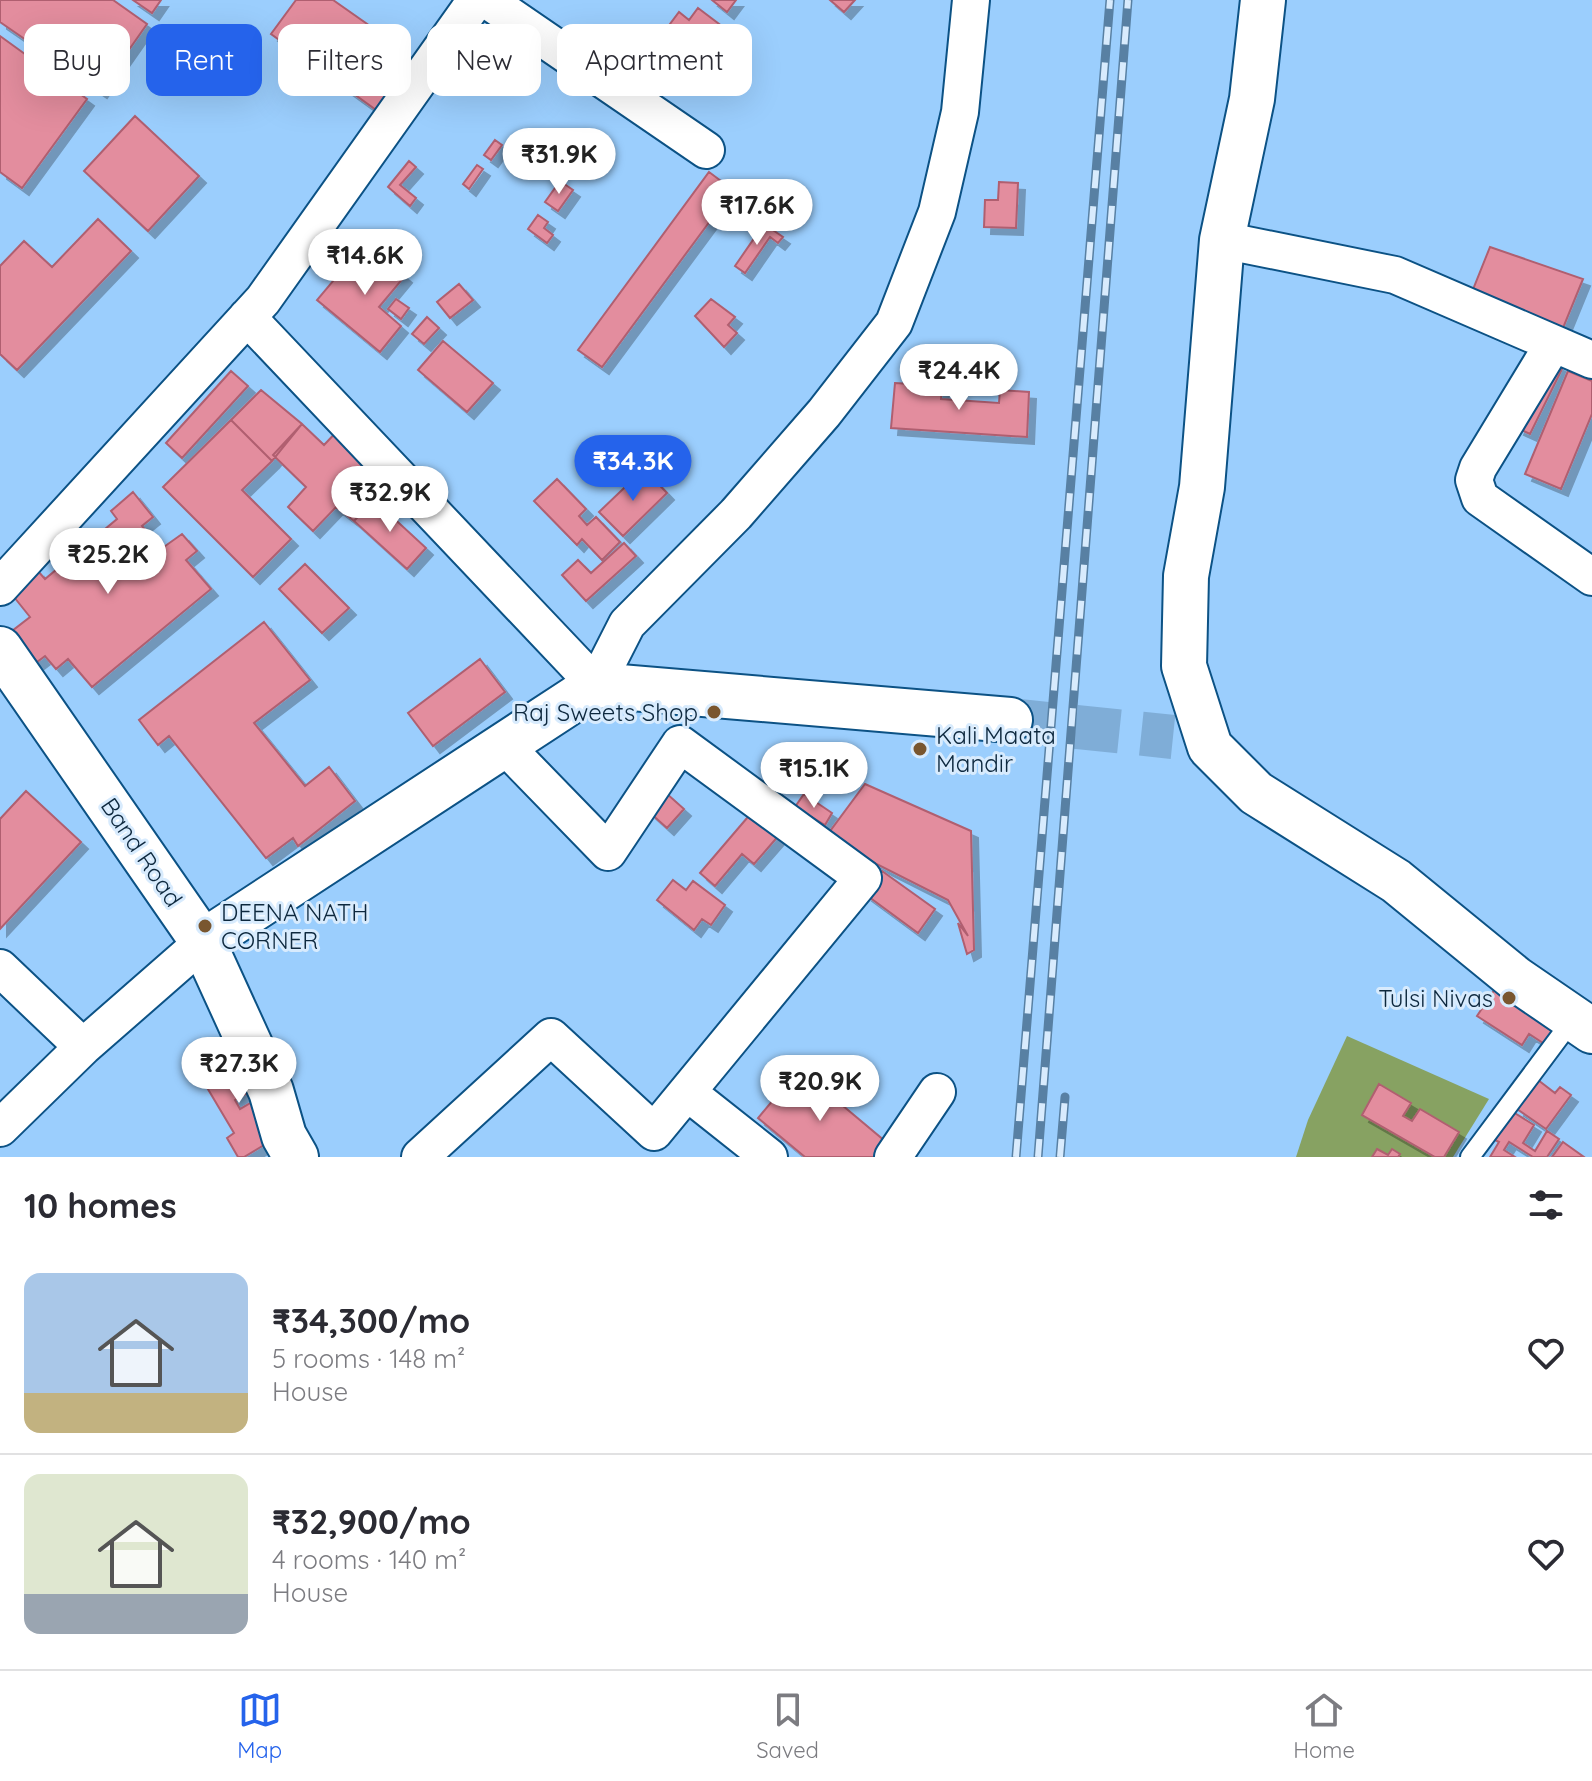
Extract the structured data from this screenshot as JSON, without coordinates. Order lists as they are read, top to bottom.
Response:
{
  "streets": {
    "street": ["Band Road"]
  },
  "places": [
    "Raj Sweets Shop",
    "Kali Maata Mandir",
    "DEENA NATH CORNER",
    "Tulsi Nivas"
  ],
  "page": {
    "chip": [
      "Buy",
      "Rent",
      "Filters",
      "New",
      "Apartment"
    ],
    "price": [
      "₹31.9K",
      "₹17.6K",
      "₹14.6K",
      "₹24.4K",
      "₹34.3K",
      "₹32.9K",
      "₹25.2K",
      "₹15.1K",
      "₹27.3K",
      "₹20.9K"
    ],
    "heading": "10 homes",
    "list": [
      {
        "name": "₹34,300/mo",
        "note": "5 rooms · 148 m² · House"
      },
      {
        "name": "₹32,900/mo",
        "note": "4 rooms · 140 m² · House"
      }
    ],
    "tabs": ["Map", "Saved", "Home"]
  }
}
